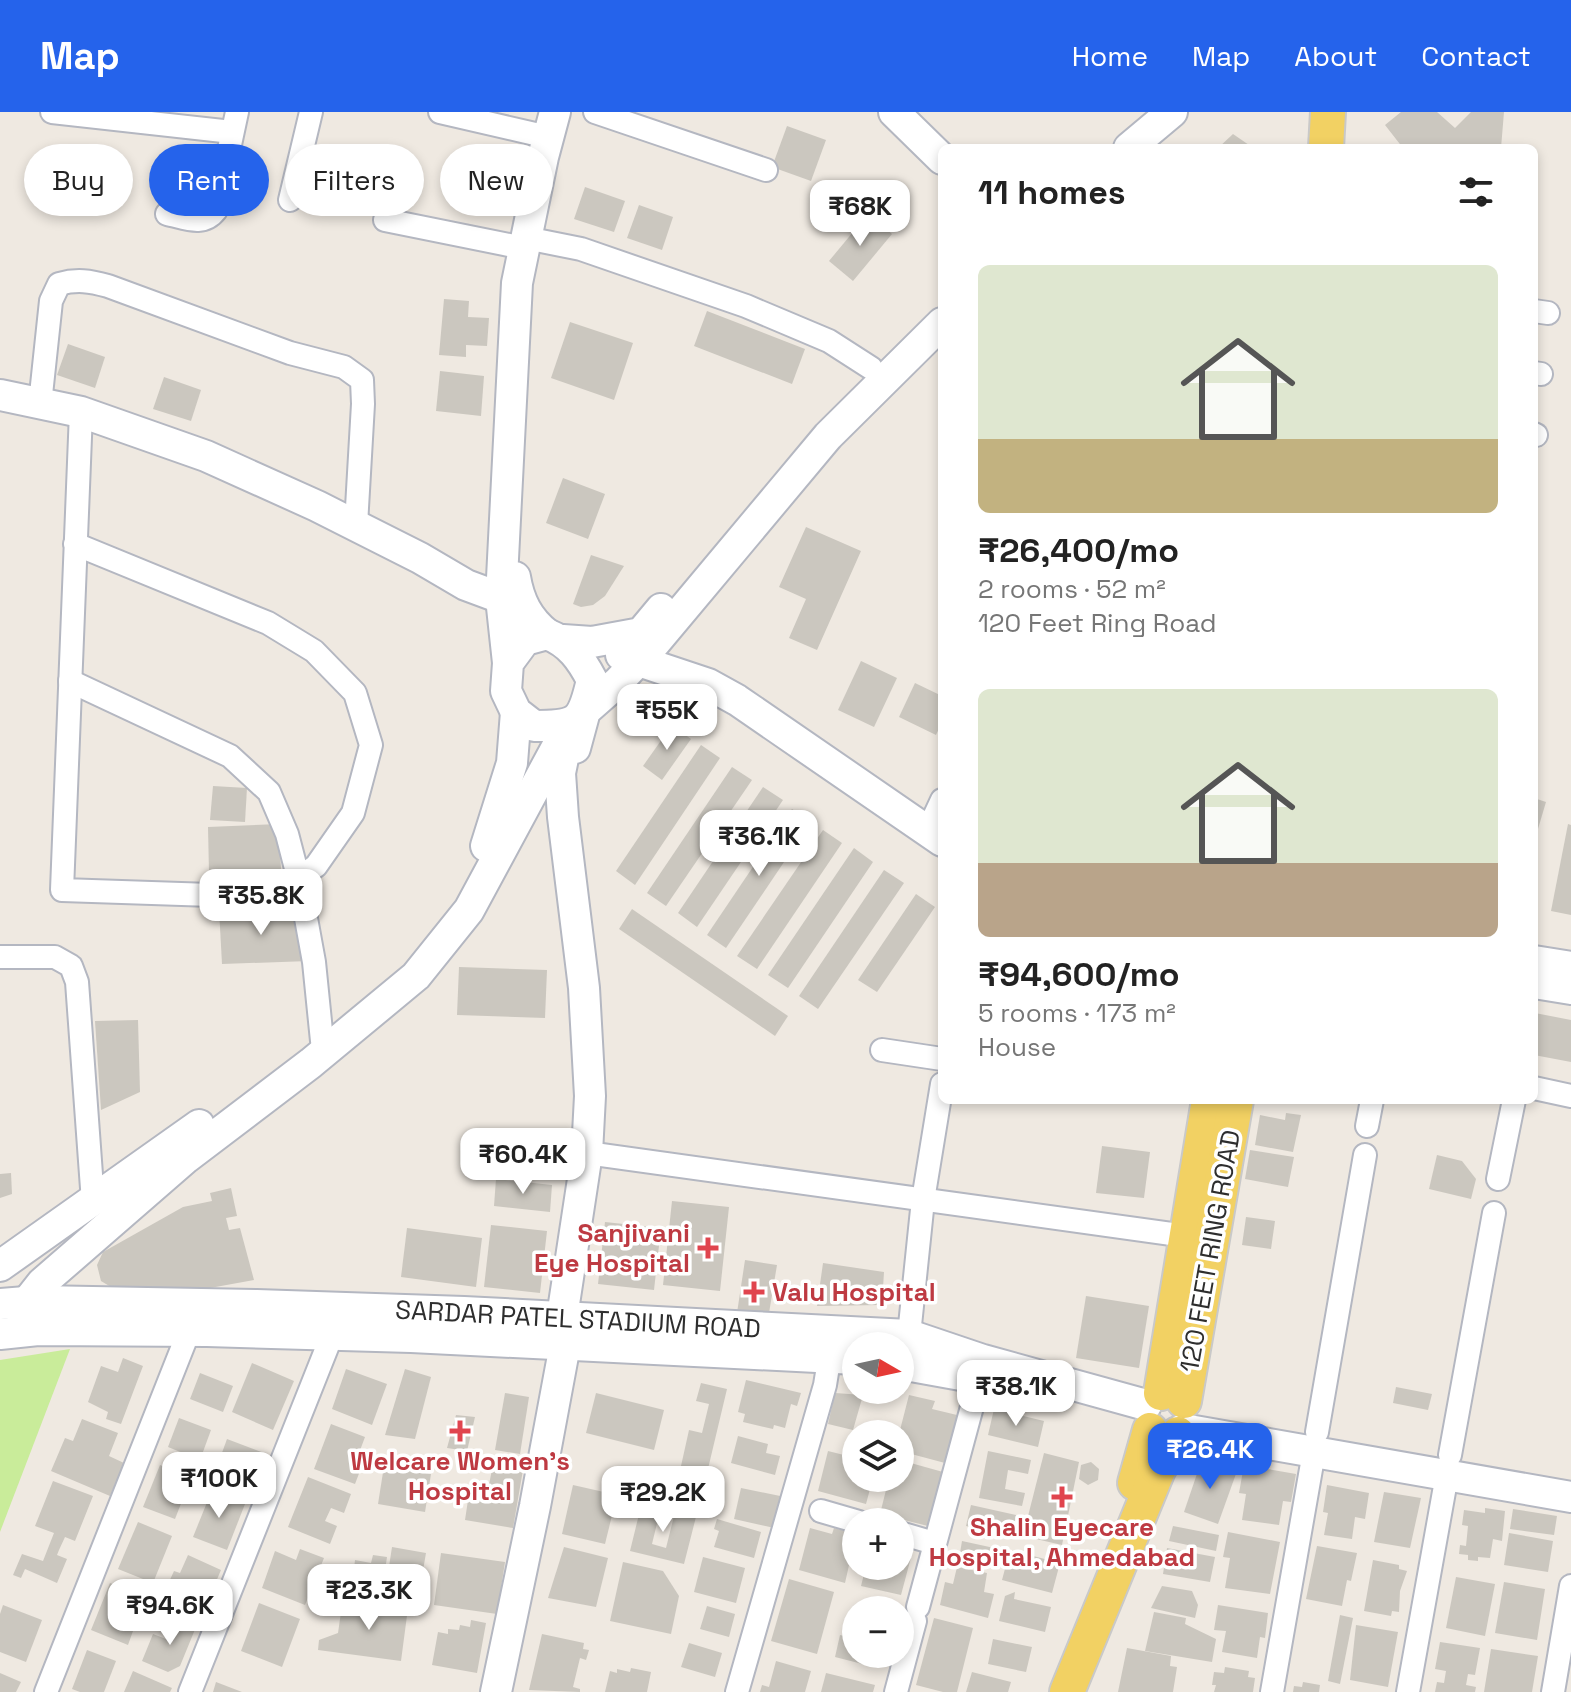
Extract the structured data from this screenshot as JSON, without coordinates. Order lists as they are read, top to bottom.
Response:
{
  "streets": {
    "main road": ["120 FEET RING ROAD"],
    "street": ["SARDAR PATEL STADIUM ROAD"]
  },
  "crossings": [
    ["120 FEET RING ROAD", "SARDAR PATEL STADIUM ROAD"]
  ],
  "places": {
    "health": [
      "Sanjivani Eye Hospital",
      "Valu Hospital",
      "Welcare Women's Hospital",
      "Shalin Eyecare Hospital, Ahmedabad"
    ]
  },
  "north": "right",
  "page": {
    "header": "Map",
    "nav": [
      "Home",
      "Map",
      "About",
      "Contact"
    ],
    "chip": [
      "Buy",
      "Rent",
      "Filters",
      "New"
    ],
    "heading": "11 homes",
    "price": [
      "₹68K",
      "₹55K",
      "₹36.1K",
      "₹35.8K",
      "₹60.4K",
      "₹38.1K",
      "₹26.4K",
      "₹100K",
      "₹29.2K",
      "₹23.3K",
      "₹94.6K"
    ],
    "list": [
      {
        "name": "₹26,400/mo",
        "note": "2 rooms · 52 m² · 120 Feet Ring Road"
      },
      {
        "name": "₹94,600/mo",
        "note": "5 rooms · 173 m² · House"
      }
    ],
    "map_buttons": ["+", "−"]
  }
}
